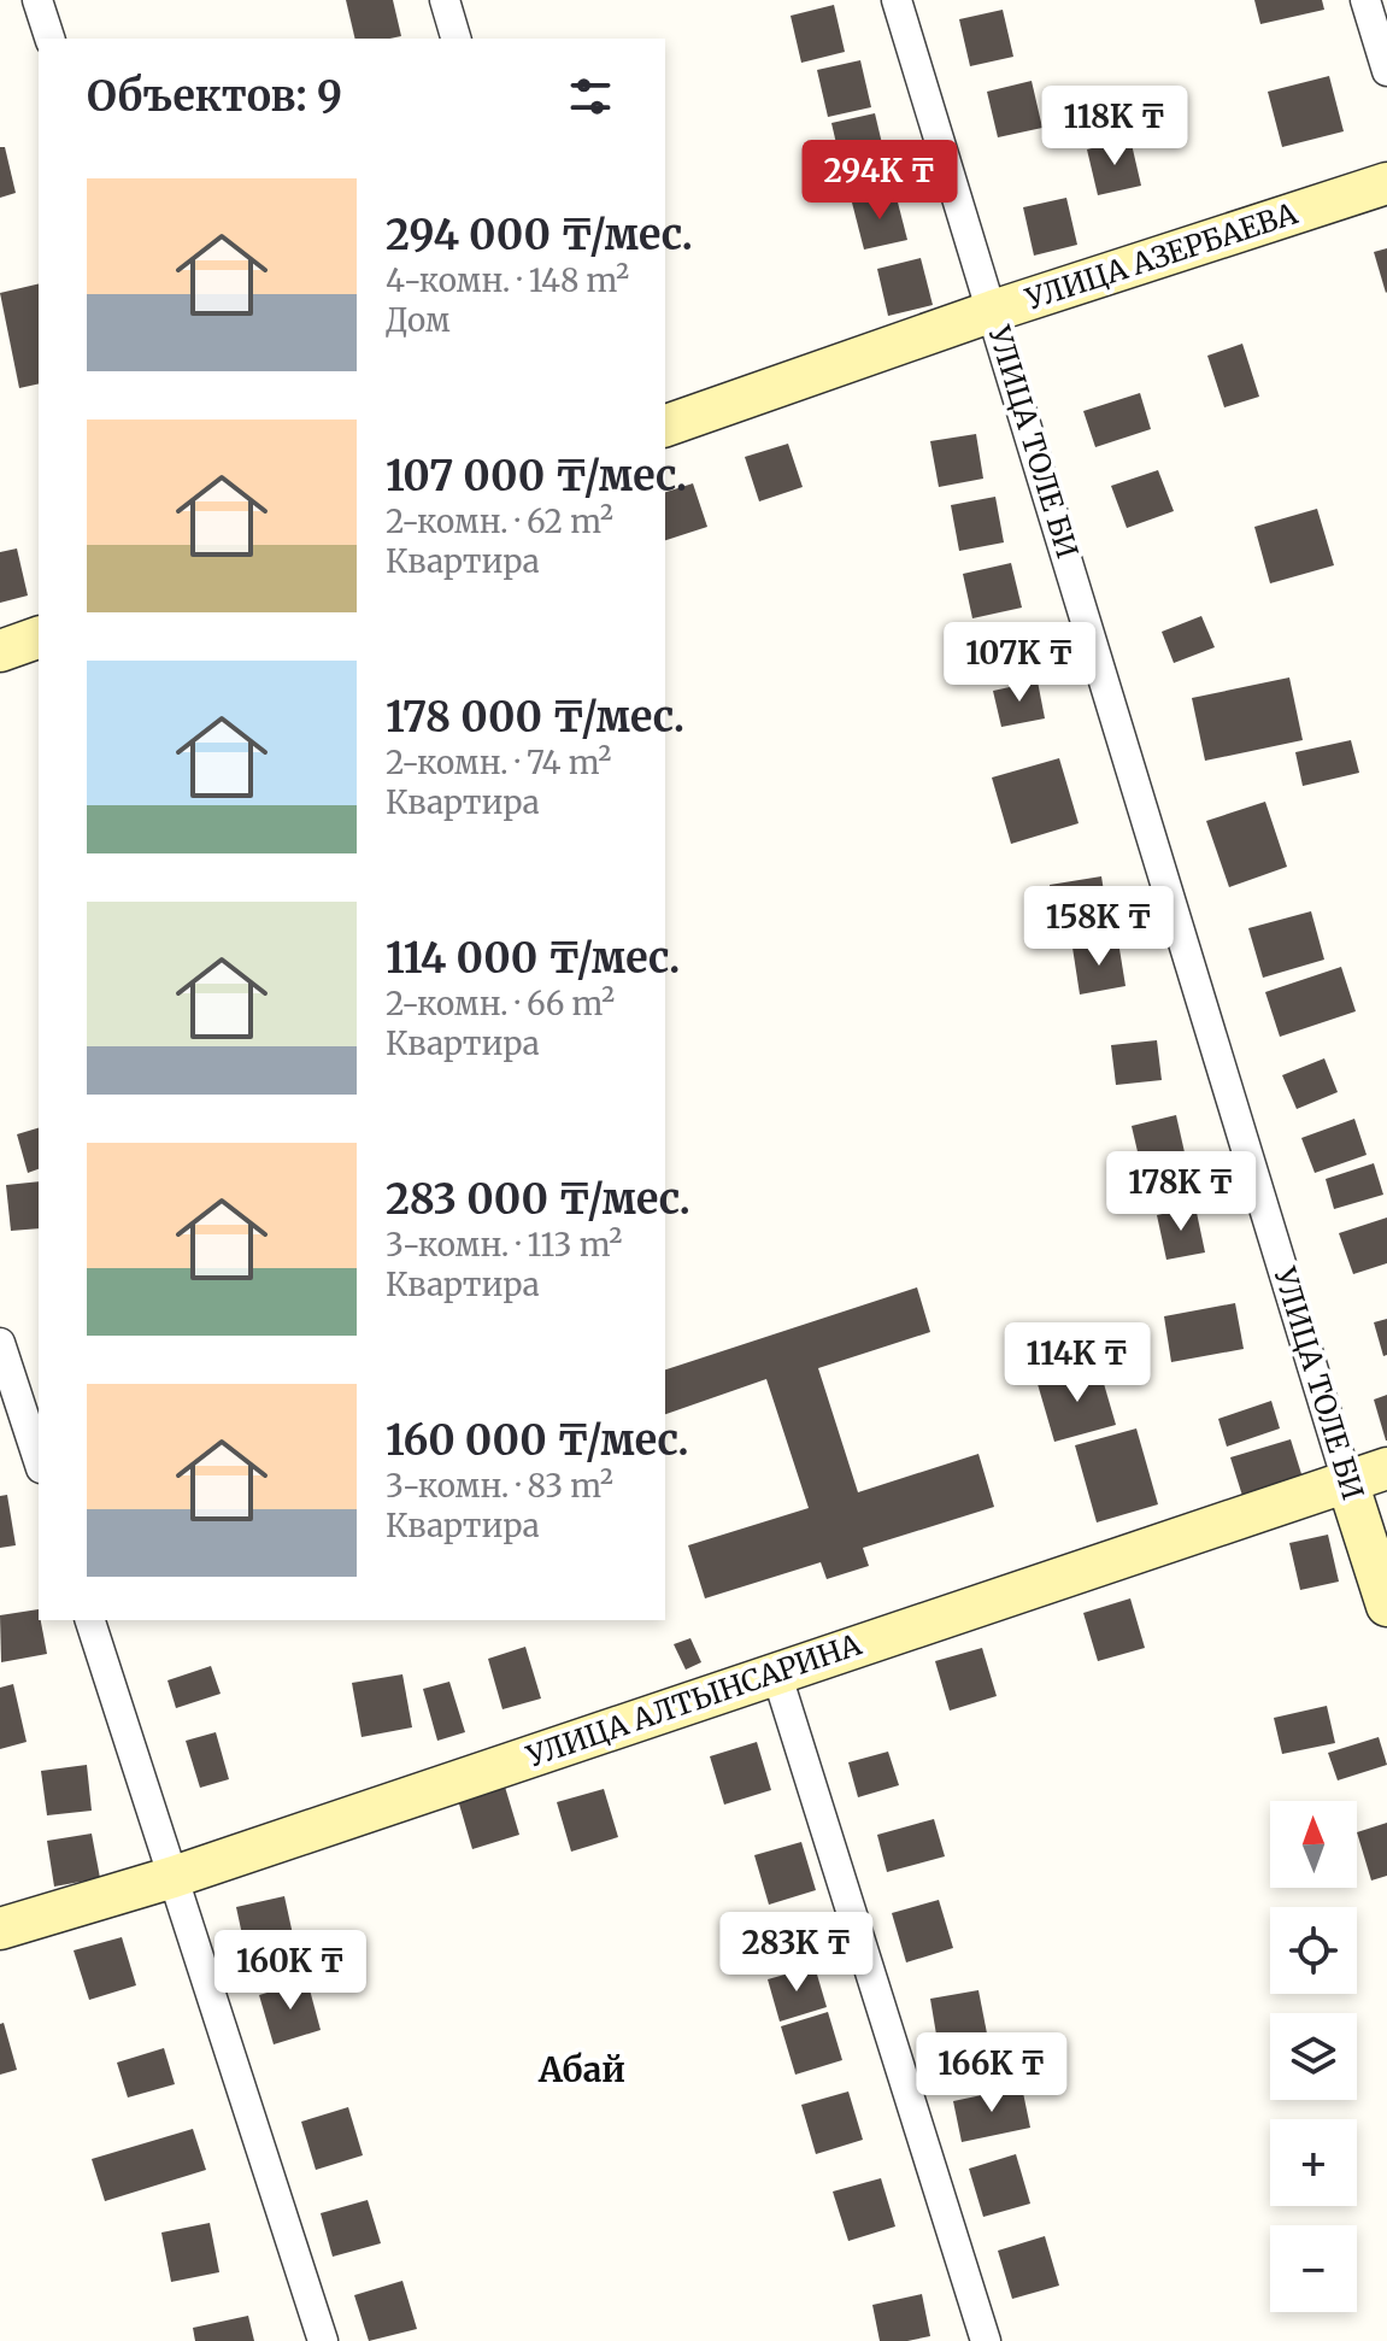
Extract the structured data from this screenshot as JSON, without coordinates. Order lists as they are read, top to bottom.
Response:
{
  "streets": {
    "street": ["УЛИЦА АЗЕРБАЕВА", "УЛИЦА ТОЛЕ БИ", "УЛИЦА АЛТЫНСАРИНА"]
  },
  "crossings": [
    ["УЛИЦА АЗЕРБАЕВА", "УЛИЦА ТОЛЕ БИ"],
    ["УЛИЦА ТОЛЕ БИ", "УЛИЦА АЛТЫНСАРИНА"]
  ],
  "districts": ["Абай"],
  "north": "top",
  "page": {
    "heading": "Объектов: 9",
    "price": [
      "118K ₸",
      "294K ₸",
      "107K ₸",
      "158K ₸",
      "178K ₸",
      "114K ₸",
      "283K ₸",
      "160K ₸",
      "166K ₸"
    ],
    "list": [
      {
        "name": "294 000 ₸/мес.",
        "note": "4-комн. · 148 m² · Дом"
      },
      {
        "name": "107 000 ₸/мес.",
        "note": "2-комн. · 62 m² · Квартира"
      },
      {
        "name": "178 000 ₸/мес.",
        "note": "2-комн. · 74 m² · Квартира"
      },
      {
        "name": "114 000 ₸/мес.",
        "note": "2-комн. · 66 m² · Квартира"
      },
      {
        "name": "283 000 ₸/мес.",
        "note": "3-комн. · 113 m² · Квартира"
      },
      {
        "name": "160 000 ₸/мес.",
        "note": "3-комн. · 83 m² · Квартира"
      }
    ],
    "map_buttons": ["+", "−"]
  }
}
